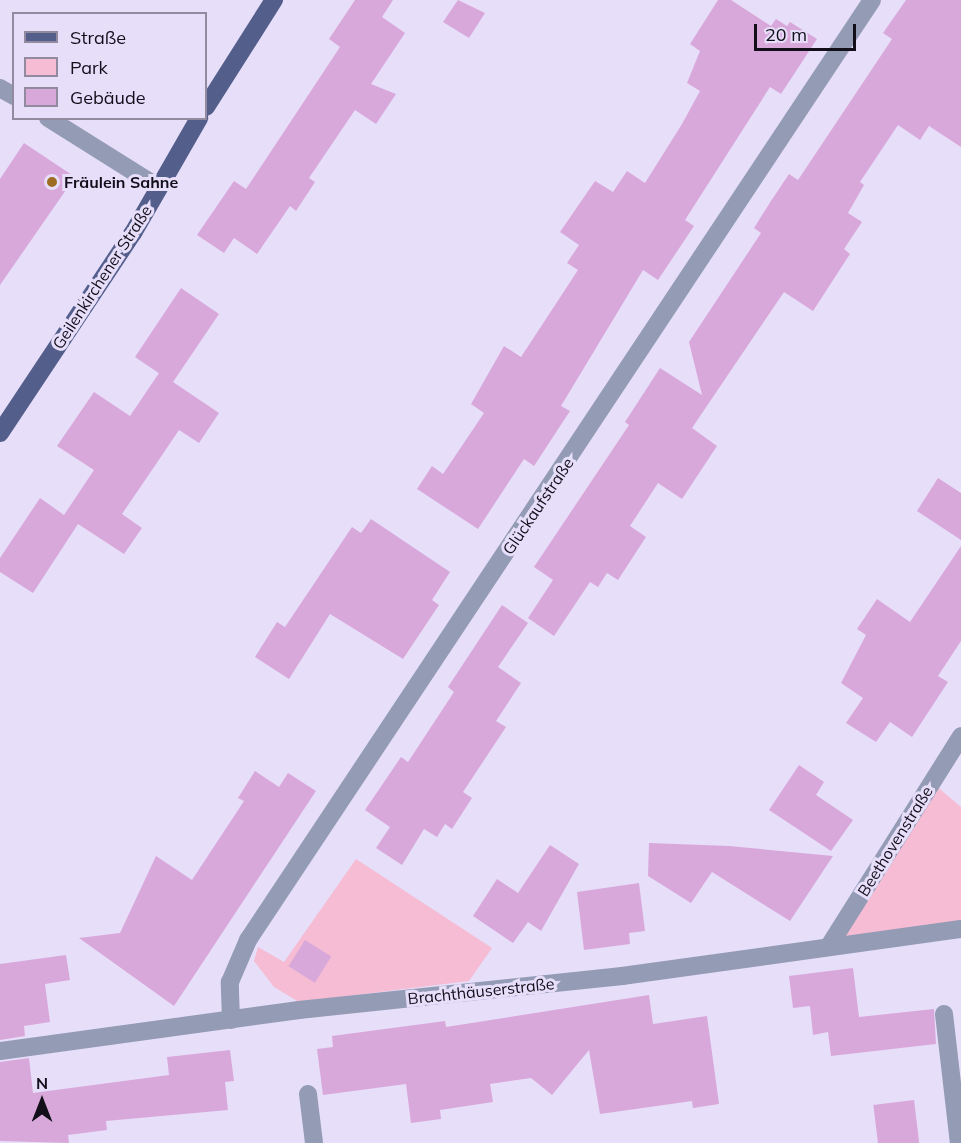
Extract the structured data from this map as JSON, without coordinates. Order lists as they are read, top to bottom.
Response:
{
  "streets": {
    "main road": ["Geilenkirchener Straße"],
    "street": ["Glückaufstraße", "Beethovenstraße", "Brachthäuserstraße"]
  },
  "crossings": [
    ["Glückaufstraße", "Brachthäuserstraße"],
    ["Beethovenstraße", "Brachthäuserstraße"]
  ],
  "places": ["Fräulein Sahne"],
  "legend": ["Straße", "Park", "Gebäude"],
  "scale_bar": "20 m",
  "north": "top"
}
